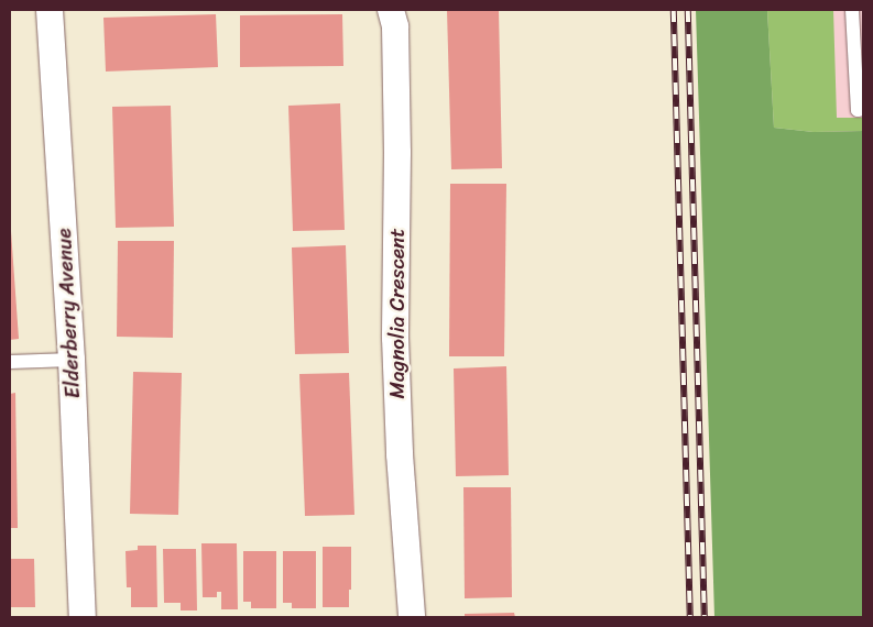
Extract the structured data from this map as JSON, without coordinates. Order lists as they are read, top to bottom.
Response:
{
  "streets": {
    "street": ["Elderberry Avenue", "Magnolia Crescent"]
  }
}
